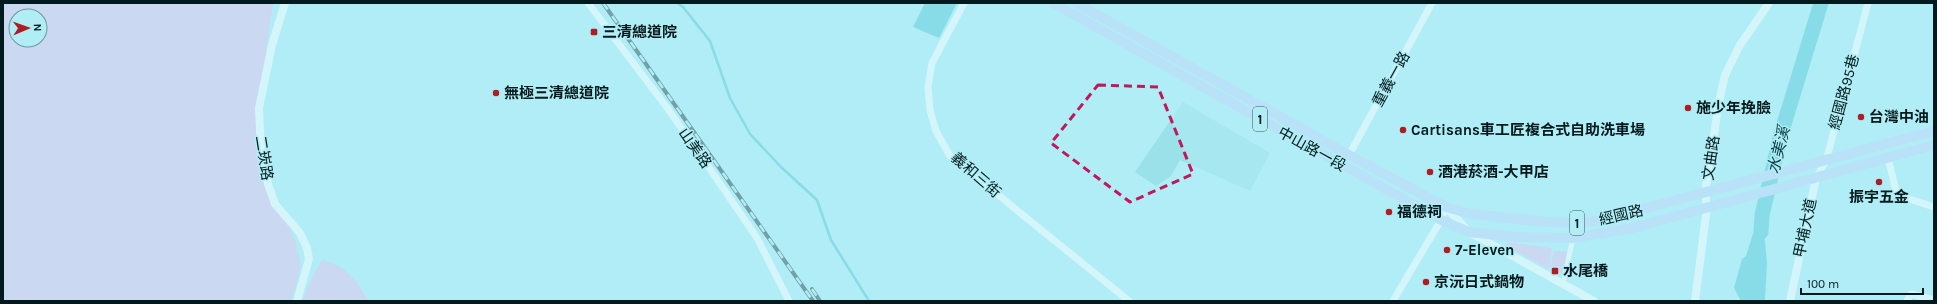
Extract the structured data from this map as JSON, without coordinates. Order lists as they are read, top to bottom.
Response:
{
  "streets": {
    "main road": ["1", "中山路一段", "經國路"],
    "street": [
      "重義一路",
      "經國路95巷",
      "山美路",
      "二崁路",
      "文曲路",
      "義和三街",
      "甲埔大道"
    ]
  },
  "crossings": [
    ["重義一路", "中山路一段"],
    ["經國路95巷", "1"],
    ["經國路95巷", "經國路"],
    ["經國路95巷", "甲埔大道"],
    ["1", "經國路"],
    ["1", "甲埔大道"],
    ["中山路一段", "經國路"],
    ["文曲路", "經國路"],
    ["經國路", "甲埔大道"]
  ],
  "water": ["水美溪"],
  "places": {
    "transit": ["三清總道院", "水尾橋"],
    "other": [
      "無極三清總道院",
      "施少年挽臉",
      "台灣中油",
      "Cartisans車工匠複合式自助洗車場",
      "酒港菸酒-大甲店",
      "振宇五金",
      "福德祠",
      "7-Eleven",
      "京沅日式鍋物"
    ]
  },
  "scale_bar": "100 m",
  "north": "right"
}
